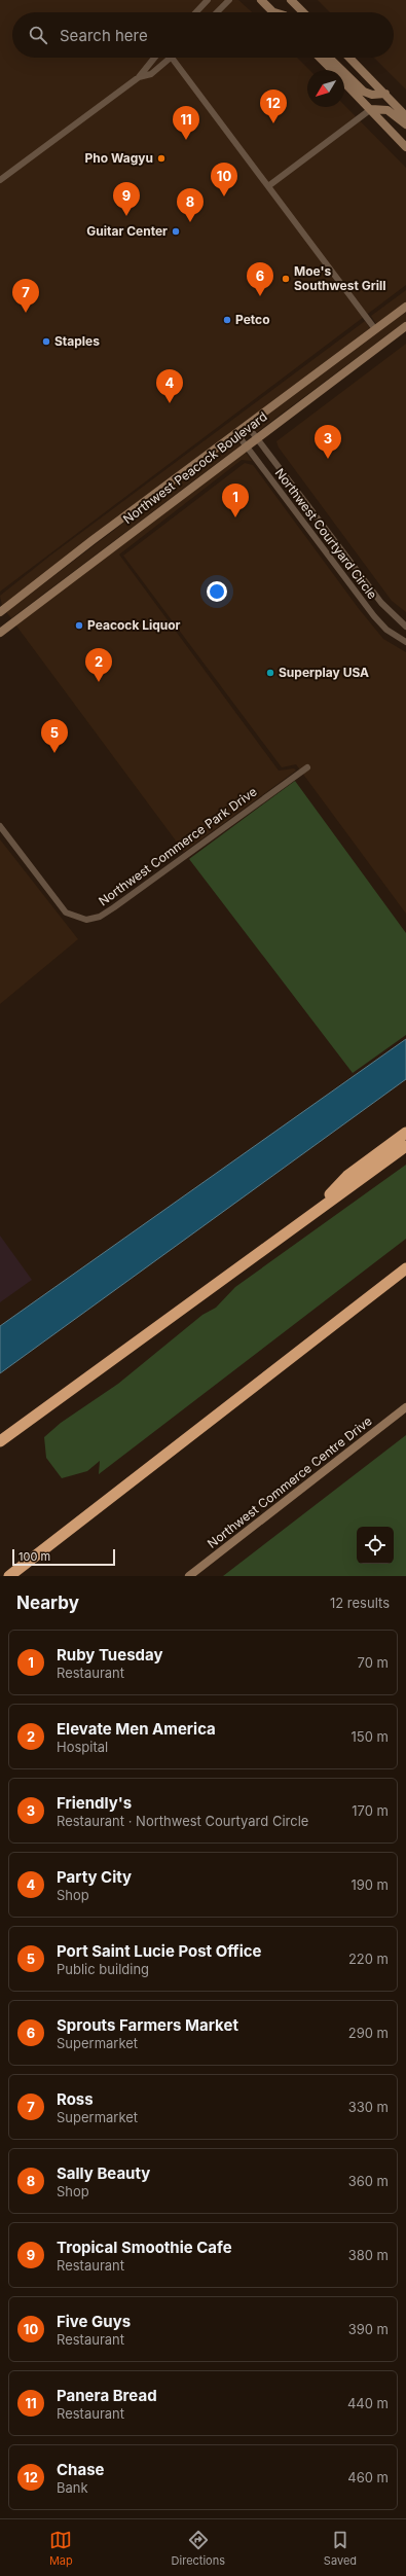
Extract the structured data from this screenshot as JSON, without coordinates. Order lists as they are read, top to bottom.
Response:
{
  "streets": {
    "street": [
      "Northwest Peacock Boulevard",
      "Northwest Courtyard Circle",
      "Northwest Commerce Park Drive",
      "Northwest Commerce Centre Drive"
    ]
  },
  "crossings": [
    ["Northwest Peacock Boulevard", "Northwest Courtyard Circle"]
  ],
  "places": [
    "Pho Wagyu",
    "Guitar Center",
    "Moe's Southwest Grill",
    "Petco",
    "Staples",
    "Peacock Liquor",
    "Superplay USA"
  ],
  "scale_bar": "100 m",
  "north": "bottom left",
  "page": {
    "search": "Search here",
    "pins": [
      "12",
      "11",
      "10",
      "9",
      "8",
      "6",
      "7",
      "4",
      "3",
      "1",
      "2",
      "5"
    ],
    "scale": "100 m",
    "heading": ["Nearby", "12 results"],
    "list": [
      {
        "mark": "1",
        "name": "Ruby Tuesday",
        "note": "Restaurant",
        "value": "70 m"
      },
      {
        "mark": "2",
        "name": "Elevate Men America",
        "note": "Hospital",
        "value": "150 m"
      },
      {
        "mark": "3",
        "name": "Friendly's",
        "note": "Restaurant · Northwest Courtyard Circle",
        "value": "170 m"
      },
      {
        "mark": "4",
        "name": "Party City",
        "note": "Shop",
        "value": "190 m"
      },
      {
        "mark": "5",
        "name": "Port Saint Lucie Post Office",
        "note": "Public building",
        "value": "220 m"
      },
      {
        "mark": "6",
        "name": "Sprouts Farmers Market",
        "note": "Supermarket",
        "value": "290 m"
      },
      {
        "mark": "7",
        "name": "Ross",
        "note": "Supermarket",
        "value": "330 m"
      },
      {
        "mark": "8",
        "name": "Sally Beauty",
        "note": "Shop",
        "value": "360 m"
      },
      {
        "mark": "9",
        "name": "Tropical Smoothie Cafe",
        "note": "Restaurant",
        "value": "380 m"
      },
      {
        "mark": "10",
        "name": "Five Guys",
        "note": "Restaurant",
        "value": "390 m"
      },
      {
        "mark": "11",
        "name": "Panera Bread",
        "note": "Restaurant",
        "value": "440 m"
      },
      {
        "mark": "12",
        "name": "Chase",
        "note": "Bank",
        "value": "460 m"
      }
    ],
    "nav": ["Map", "Directions", "Saved"]
  }
}
